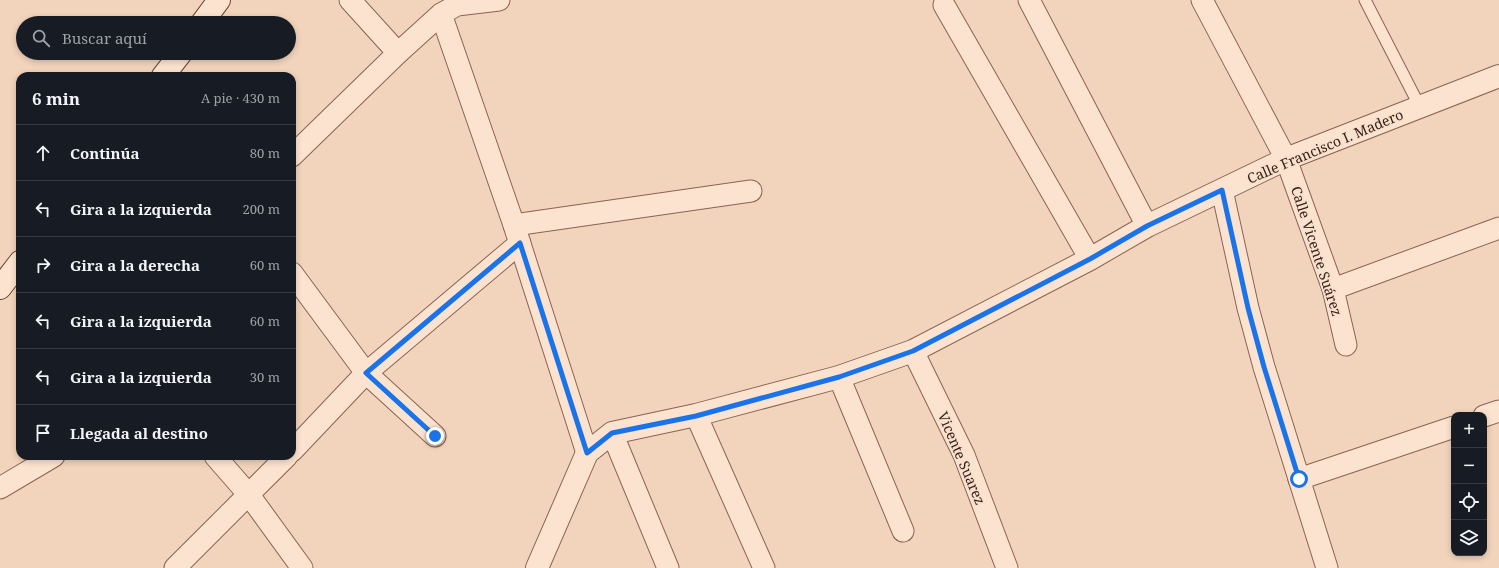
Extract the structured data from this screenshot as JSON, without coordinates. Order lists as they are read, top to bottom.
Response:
{
  "streets": {
    "street": ["Calle Francisco I. Madero", "Calle Vicente Suárez", "Vicente Suarez"]
  },
  "crossings": [
    ["Calle Francisco I. Madero", "Calle Vicente Suárez"],
    ["Calle Francisco I. Madero", "Vicente Suarez"]
  ],
  "page": {
    "search": "Buscar aquí",
    "heading": ["6 min", "A pie · 430 m"],
    "list": [
      ["Continúa", "80 m"],
      ["Gira a la izquierda", "200 m"],
      ["Gira a la derecha", "60 m"],
      ["Gira a la izquierda", "60 m"],
      ["Gira a la izquierda", "30 m"],
      "Llegada al destino"
    ],
    "map_buttons": ["+", "−"]
  }
}
